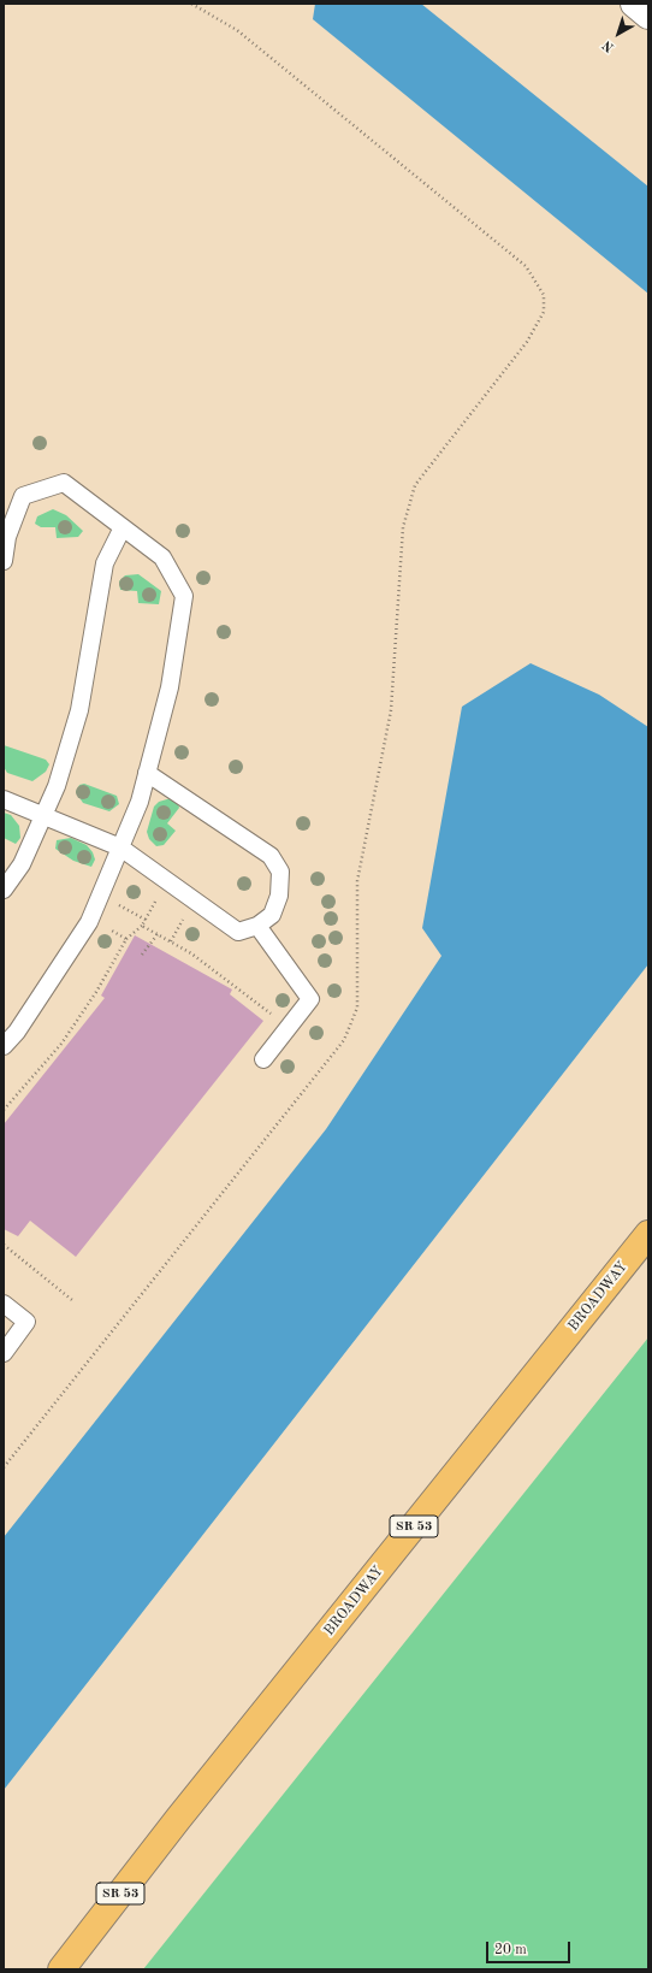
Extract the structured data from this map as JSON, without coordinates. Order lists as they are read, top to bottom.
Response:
{
  "streets": {
    "main road": ["BROADWAY", "SR 53"]
  },
  "scale_bar": "20 m",
  "north": "bottom left"
}
